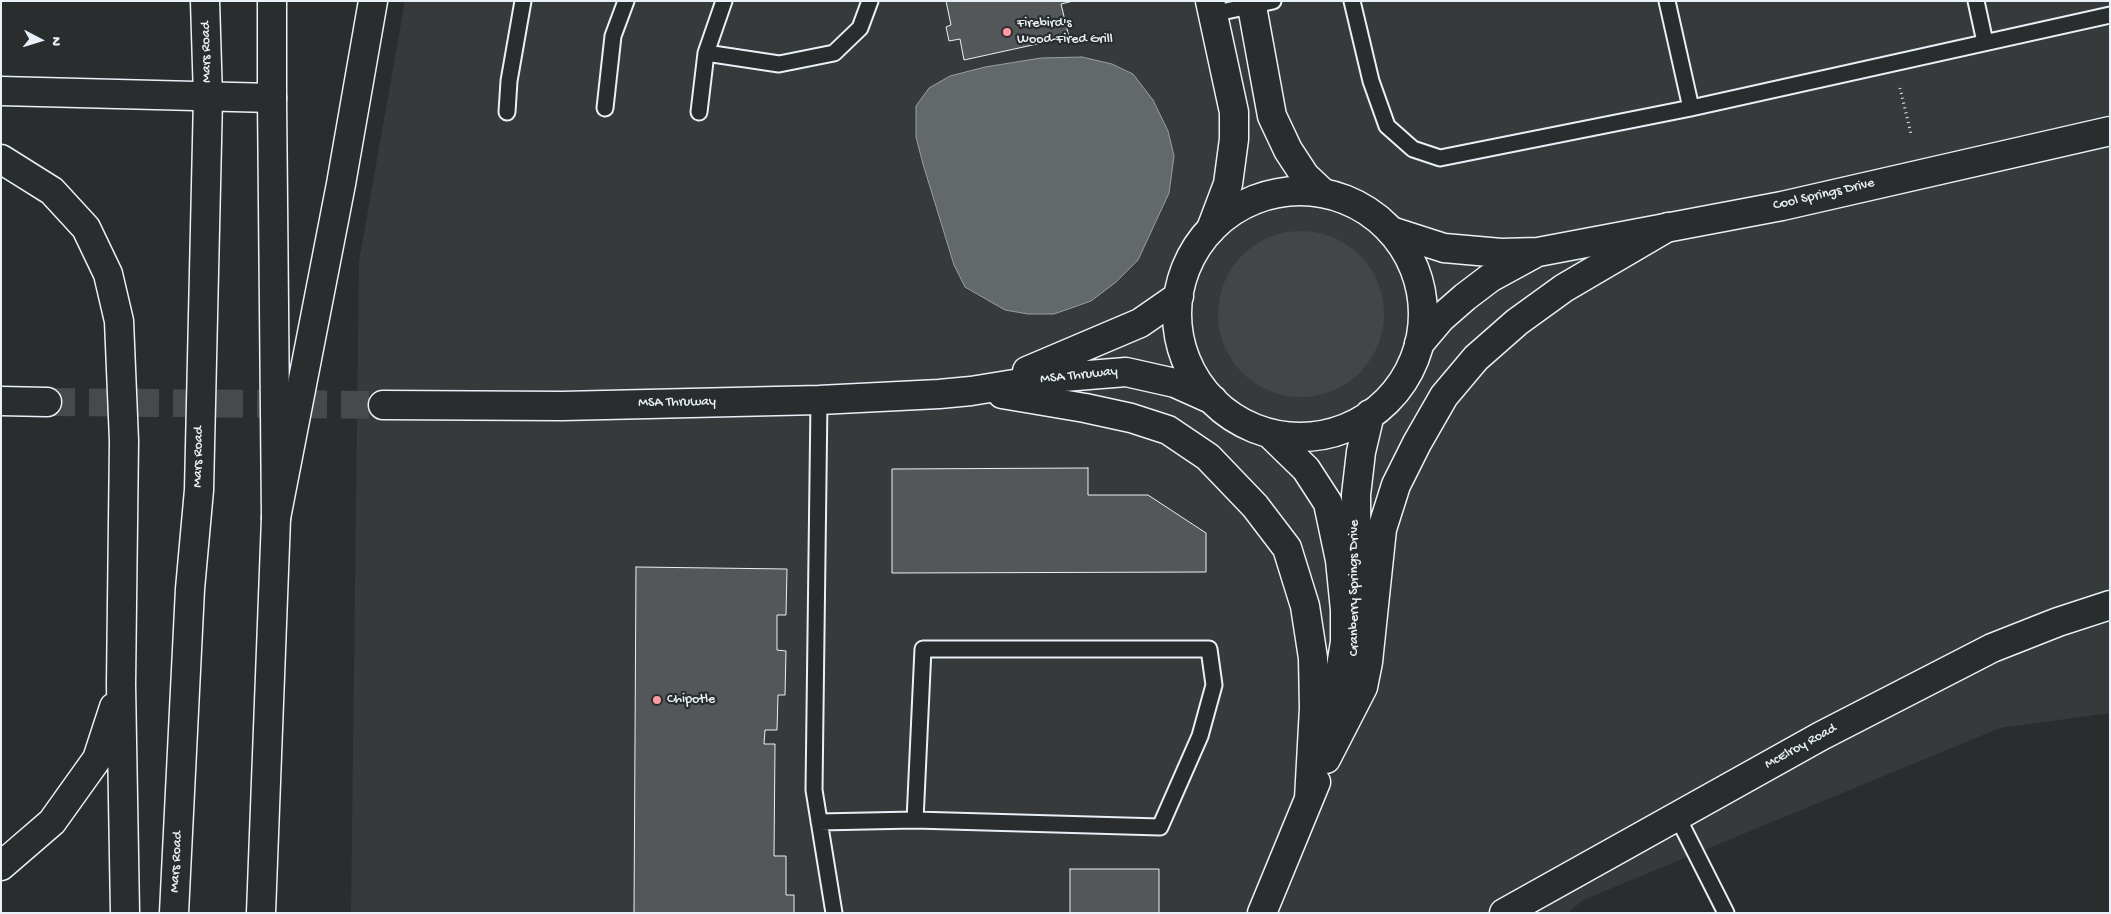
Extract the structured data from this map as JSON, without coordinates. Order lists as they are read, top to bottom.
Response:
{
  "streets": {
    "main road": [
      "Mars Road",
      "Cool Springs Drive",
      "MSA Thruway",
      "Cranberry Springs Drive",
      "McElroy Road"
    ]
  },
  "places": ["Firebird's Wood-Fired Grill", "Chipotle"],
  "north": "right"
}
